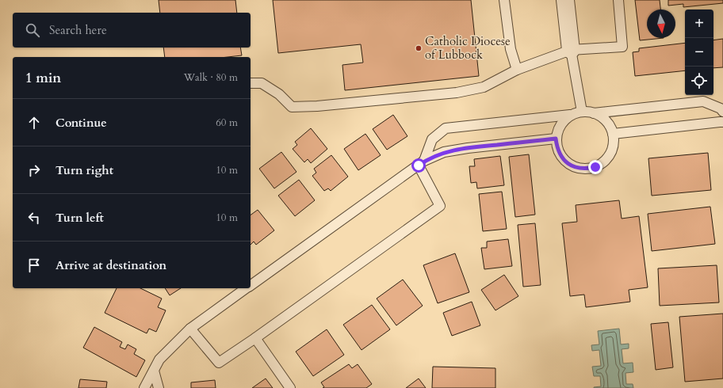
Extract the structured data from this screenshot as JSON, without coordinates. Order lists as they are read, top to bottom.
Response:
{
  "places": ["Catholic Diocese of Lubbock"],
  "north": "bottom",
  "page": {
    "map_buttons": ["+", "−"],
    "search": "Search here",
    "heading": ["1 min", "Walk · 80 m"],
    "list": [
      ["Continue", "60 m"],
      ["Turn right", "10 m"],
      ["Turn left", "10 m"],
      "Arrive at destination"
    ]
  }
}
